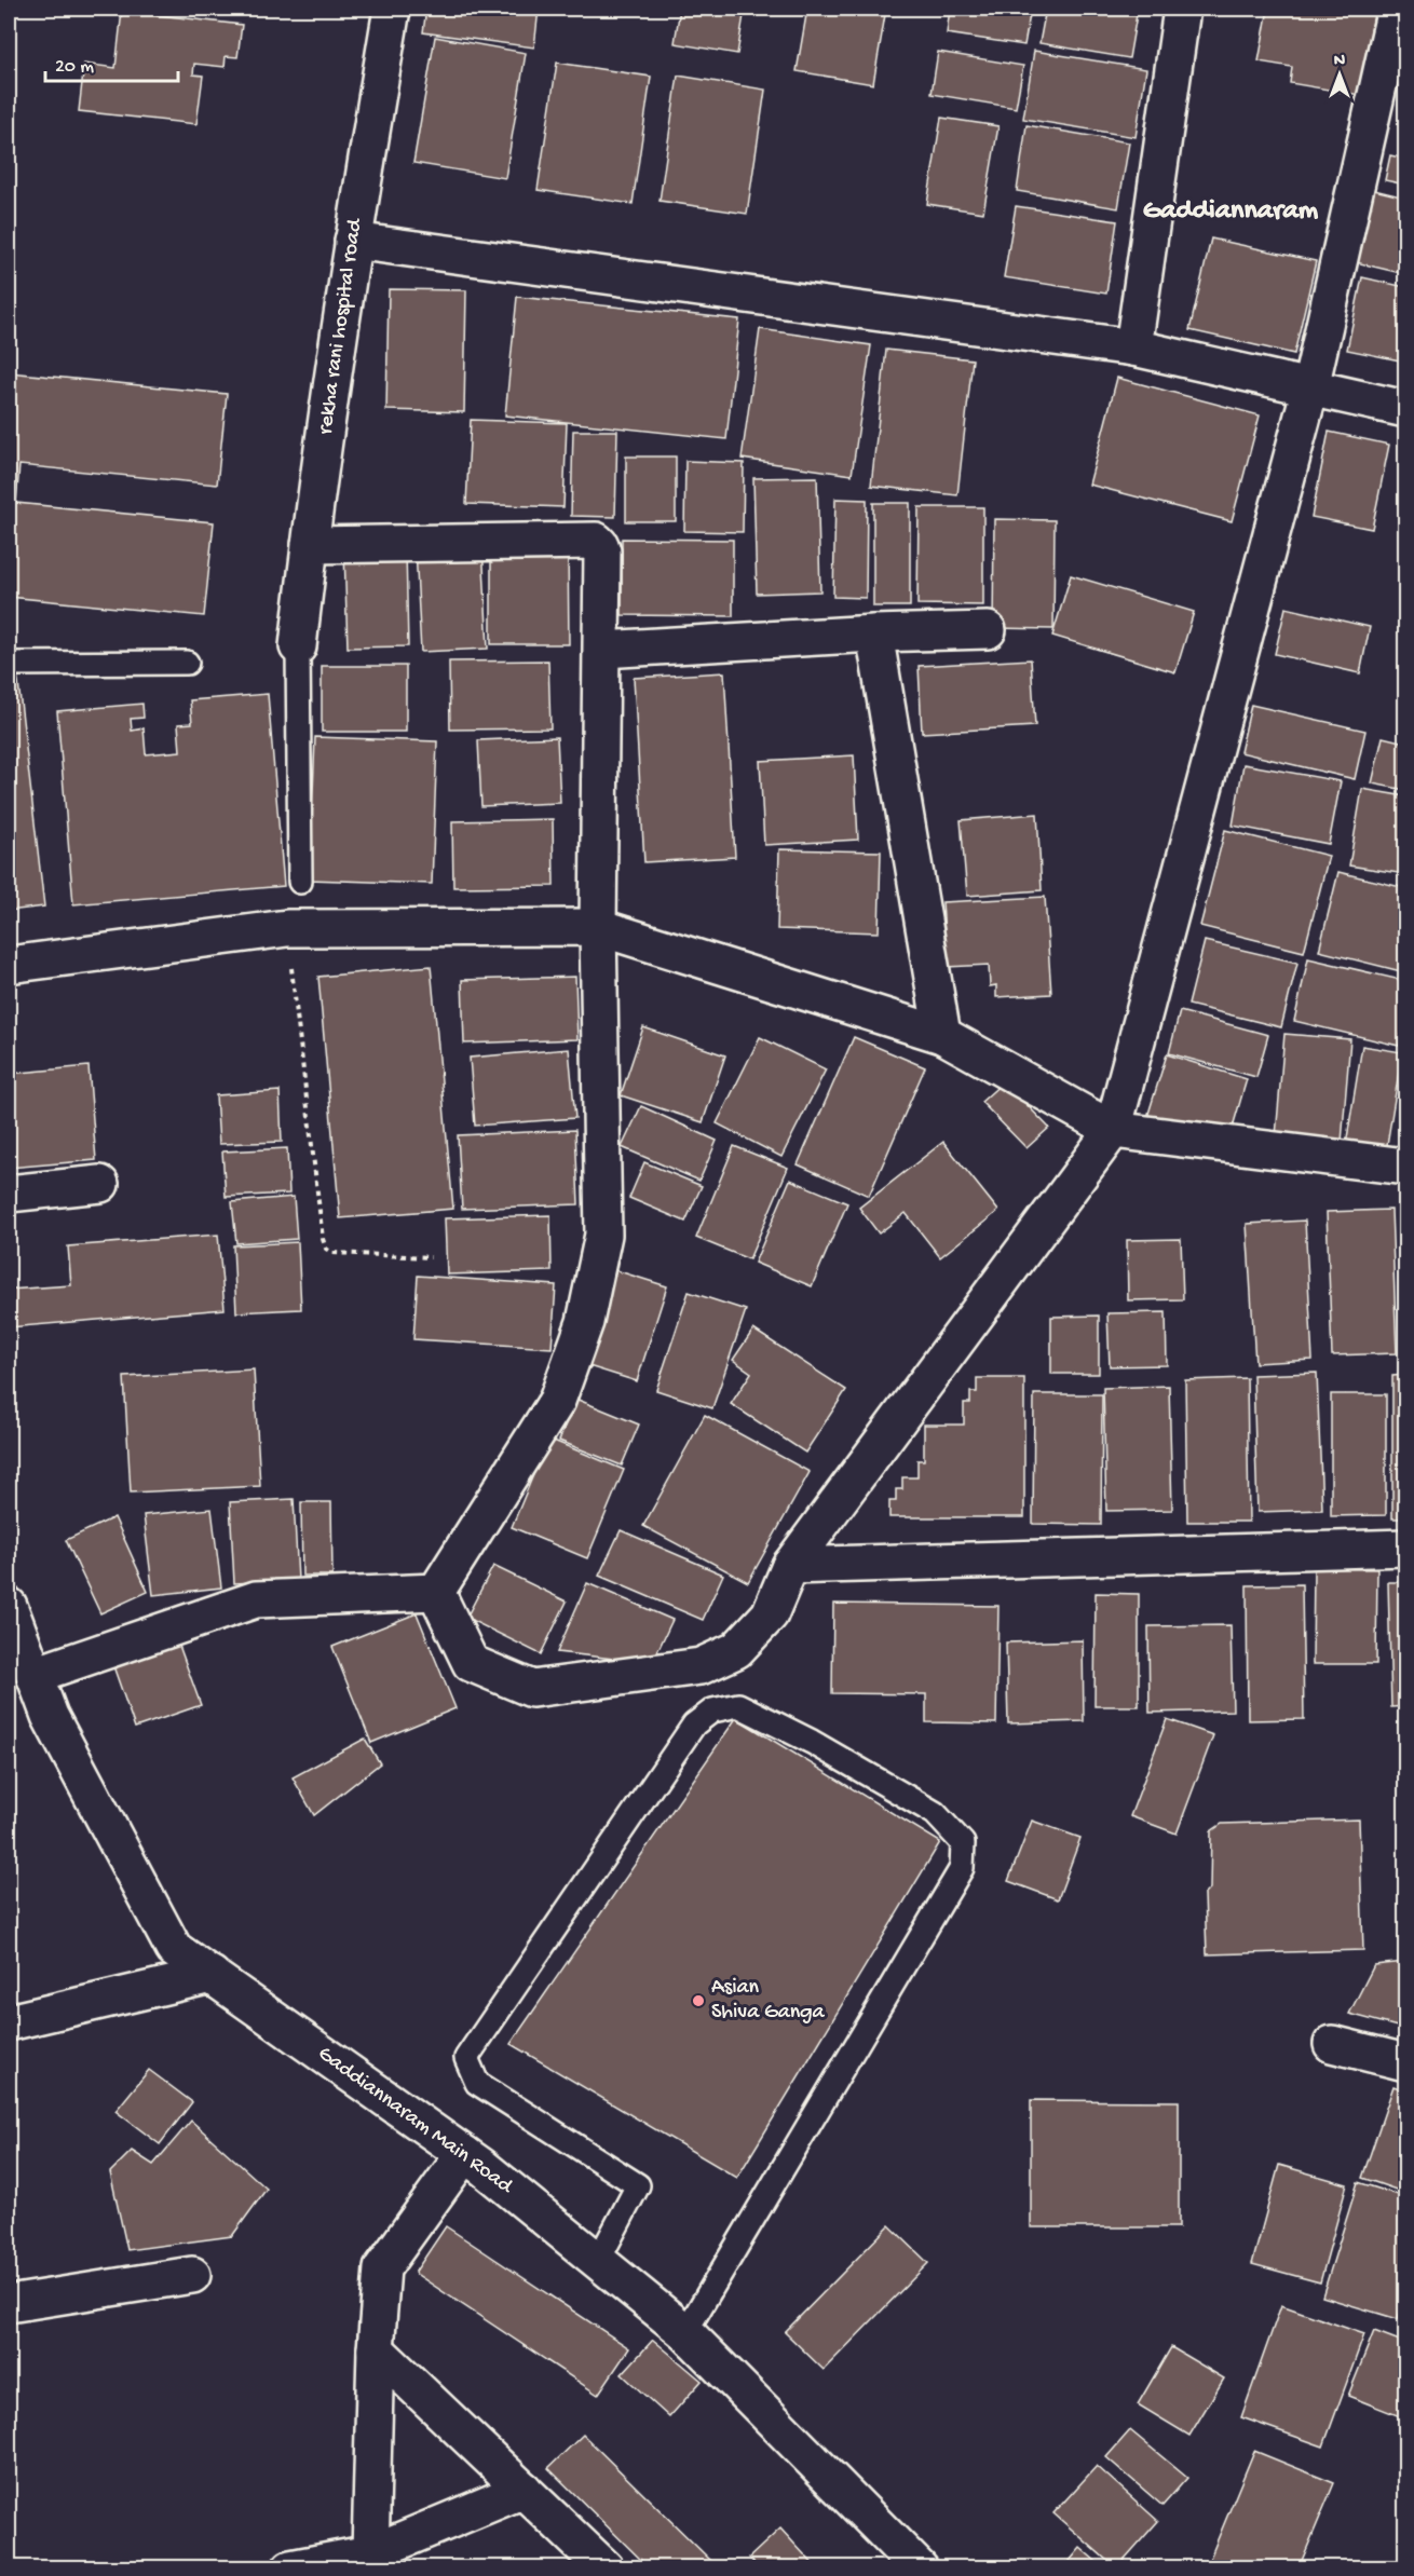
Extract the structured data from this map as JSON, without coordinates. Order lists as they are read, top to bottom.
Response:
{
  "streets": {
    "street": ["rekha rani hospital road", "Gaddiannaram Main Road"]
  },
  "districts": ["Gaddiannaram"],
  "places": ["Asian Shiva Ganga"],
  "scale_bar": "20 m",
  "north": "top"
}
